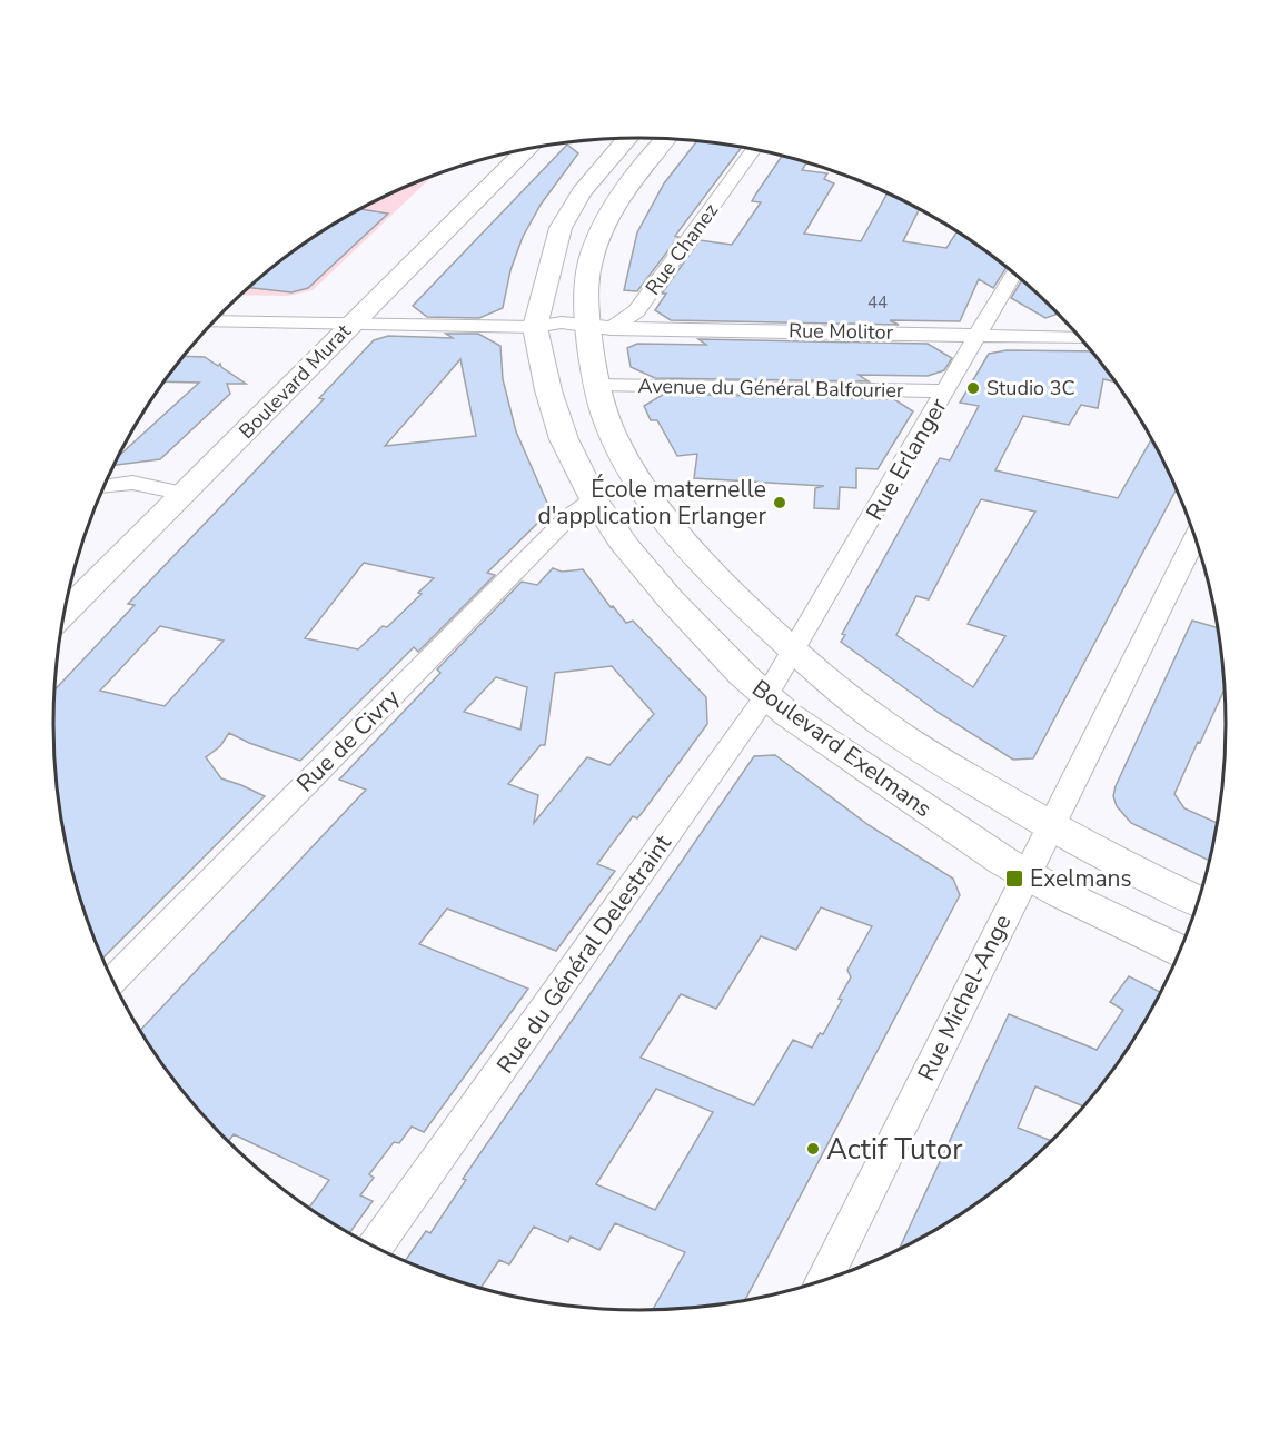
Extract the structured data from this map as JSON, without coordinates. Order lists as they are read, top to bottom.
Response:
{
  "streets": {
    "main road": ["Boulevard Murat", "Boulevard Exelmans"],
    "street": [
      "Rue Chanez",
      "Rue Molitor",
      "Avenue du Général Balfourier",
      "Rue Erlanger",
      "Rue de Civry",
      "Rue du Général Delestraint",
      "Rue Michel-Ange"
    ]
  },
  "crossings": [
    ["Rue Chanez", "Rue Molitor"],
    ["Rue Chanez", "Boulevard Exelmans"],
    ["Rue Molitor", "Boulevard Murat"],
    ["Rue Molitor", "Rue Erlanger"],
    ["Rue Molitor", "Boulevard Exelmans"],
    ["Avenue du Général Balfourier", "Rue Erlanger"],
    ["Avenue du Général Balfourier", "Boulevard Exelmans"],
    ["Rue Erlanger", "Boulevard Exelmans"],
    ["Rue Erlanger", "Rue du Général Delestraint"],
    ["Rue de Civry", "Boulevard Exelmans"],
    ["Boulevard Exelmans", "Rue du Général Delestraint"],
    ["Boulevard Exelmans", "Rue Michel-Ange"]
  ],
  "places": {
    "other": ["Studio 3C", "École maternelle d'application Erlanger", "Actif Tutor"],
    "transit": ["Exelmans"]
  },
  "house_numbers": ["44"]
}
